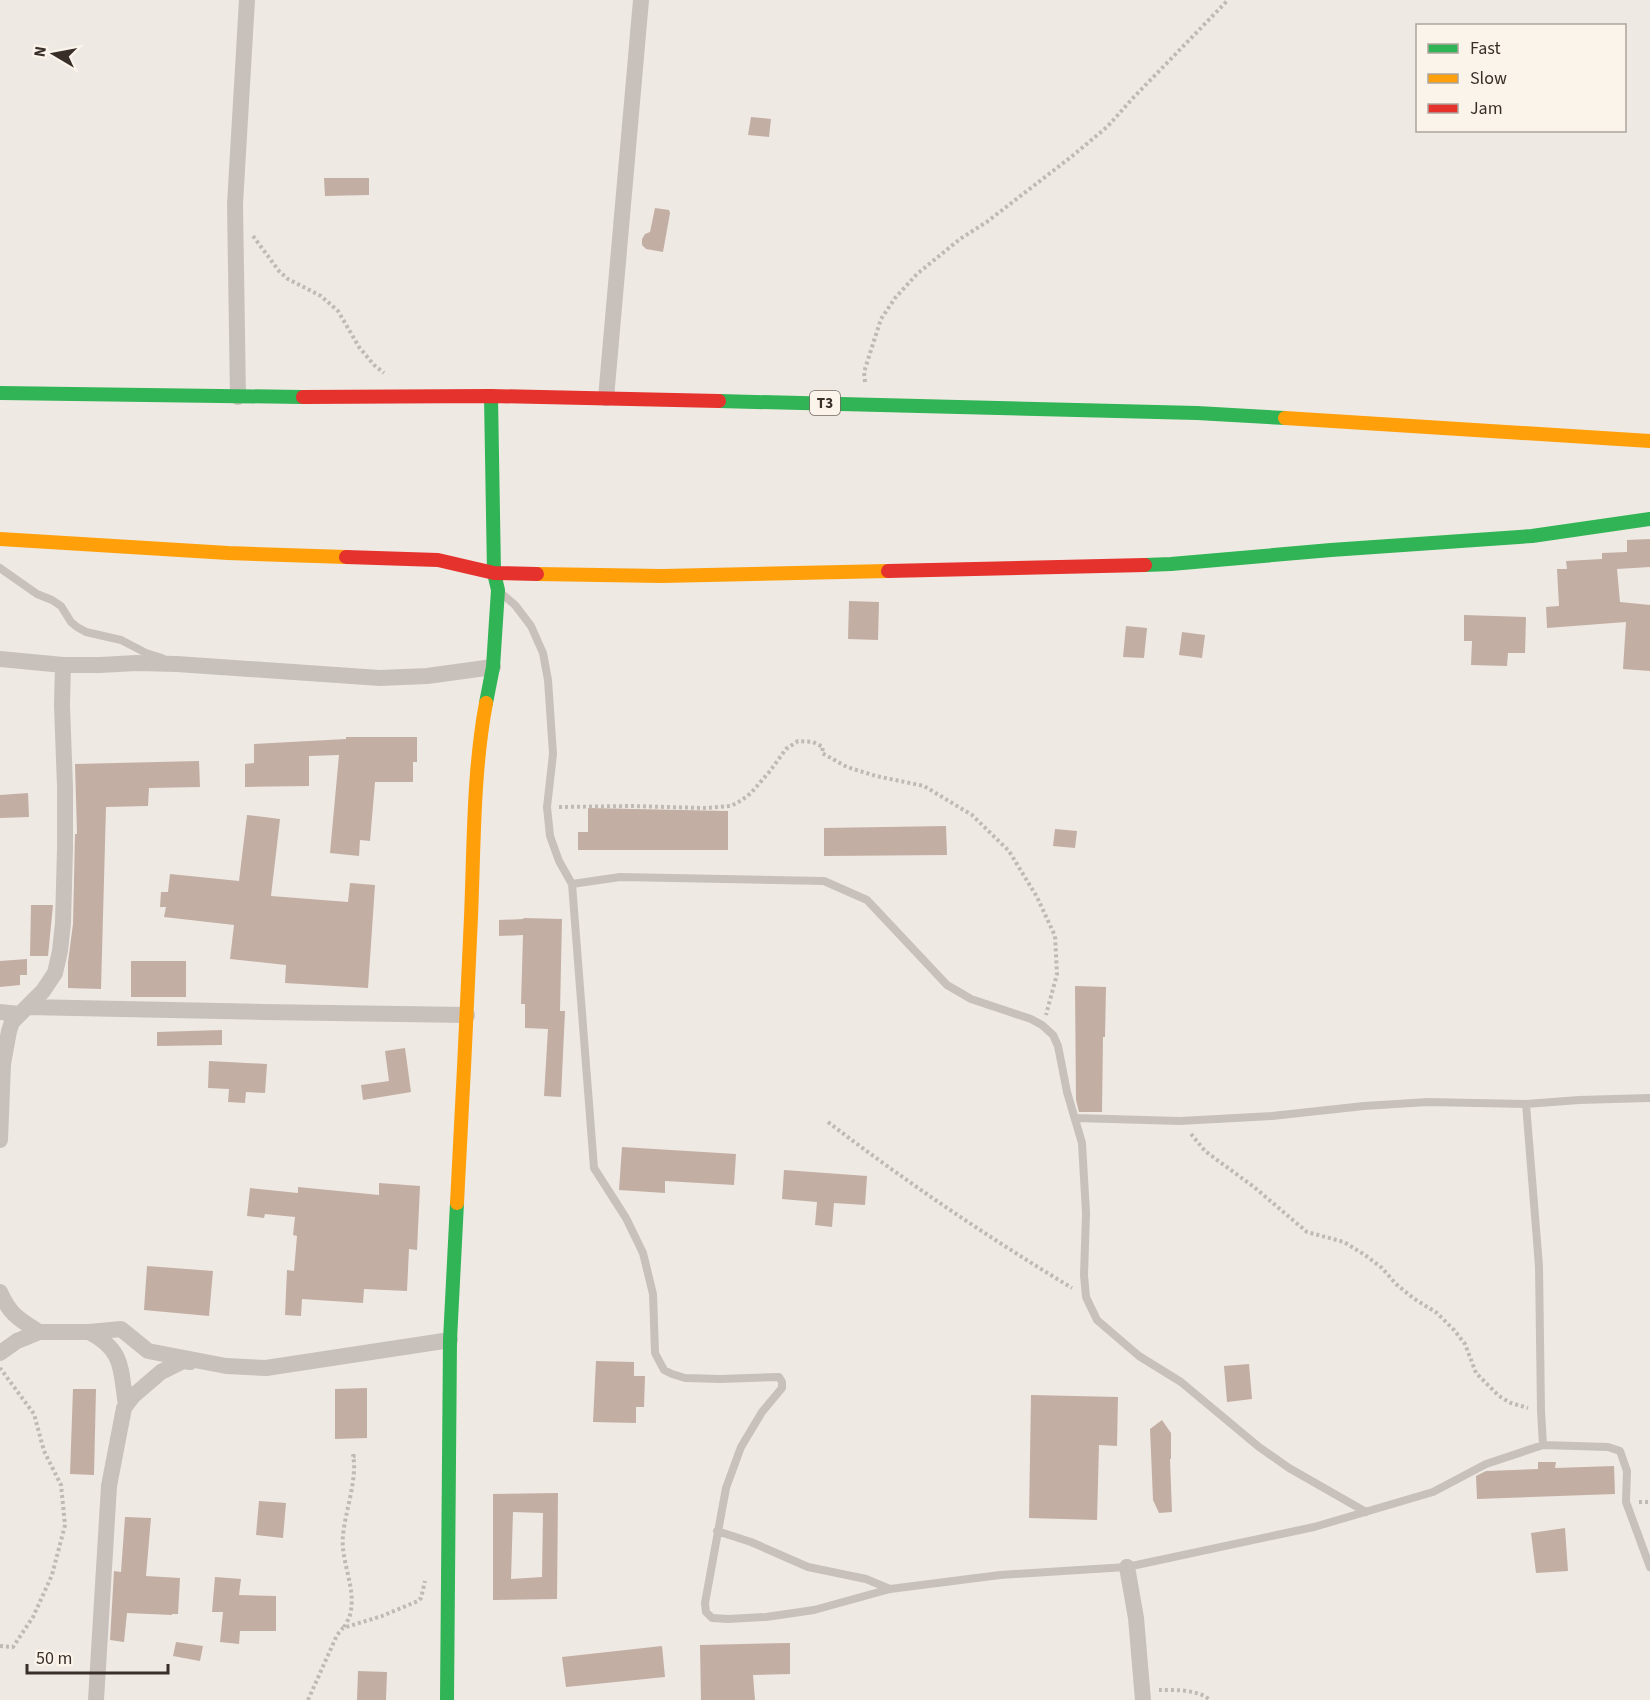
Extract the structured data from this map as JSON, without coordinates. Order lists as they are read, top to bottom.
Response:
{
  "streets": {
    "main road": ["T3"]
  },
  "legend": ["Fast", "Slow", "Jam"],
  "scale_bar": "50 m",
  "north": "left"
}
